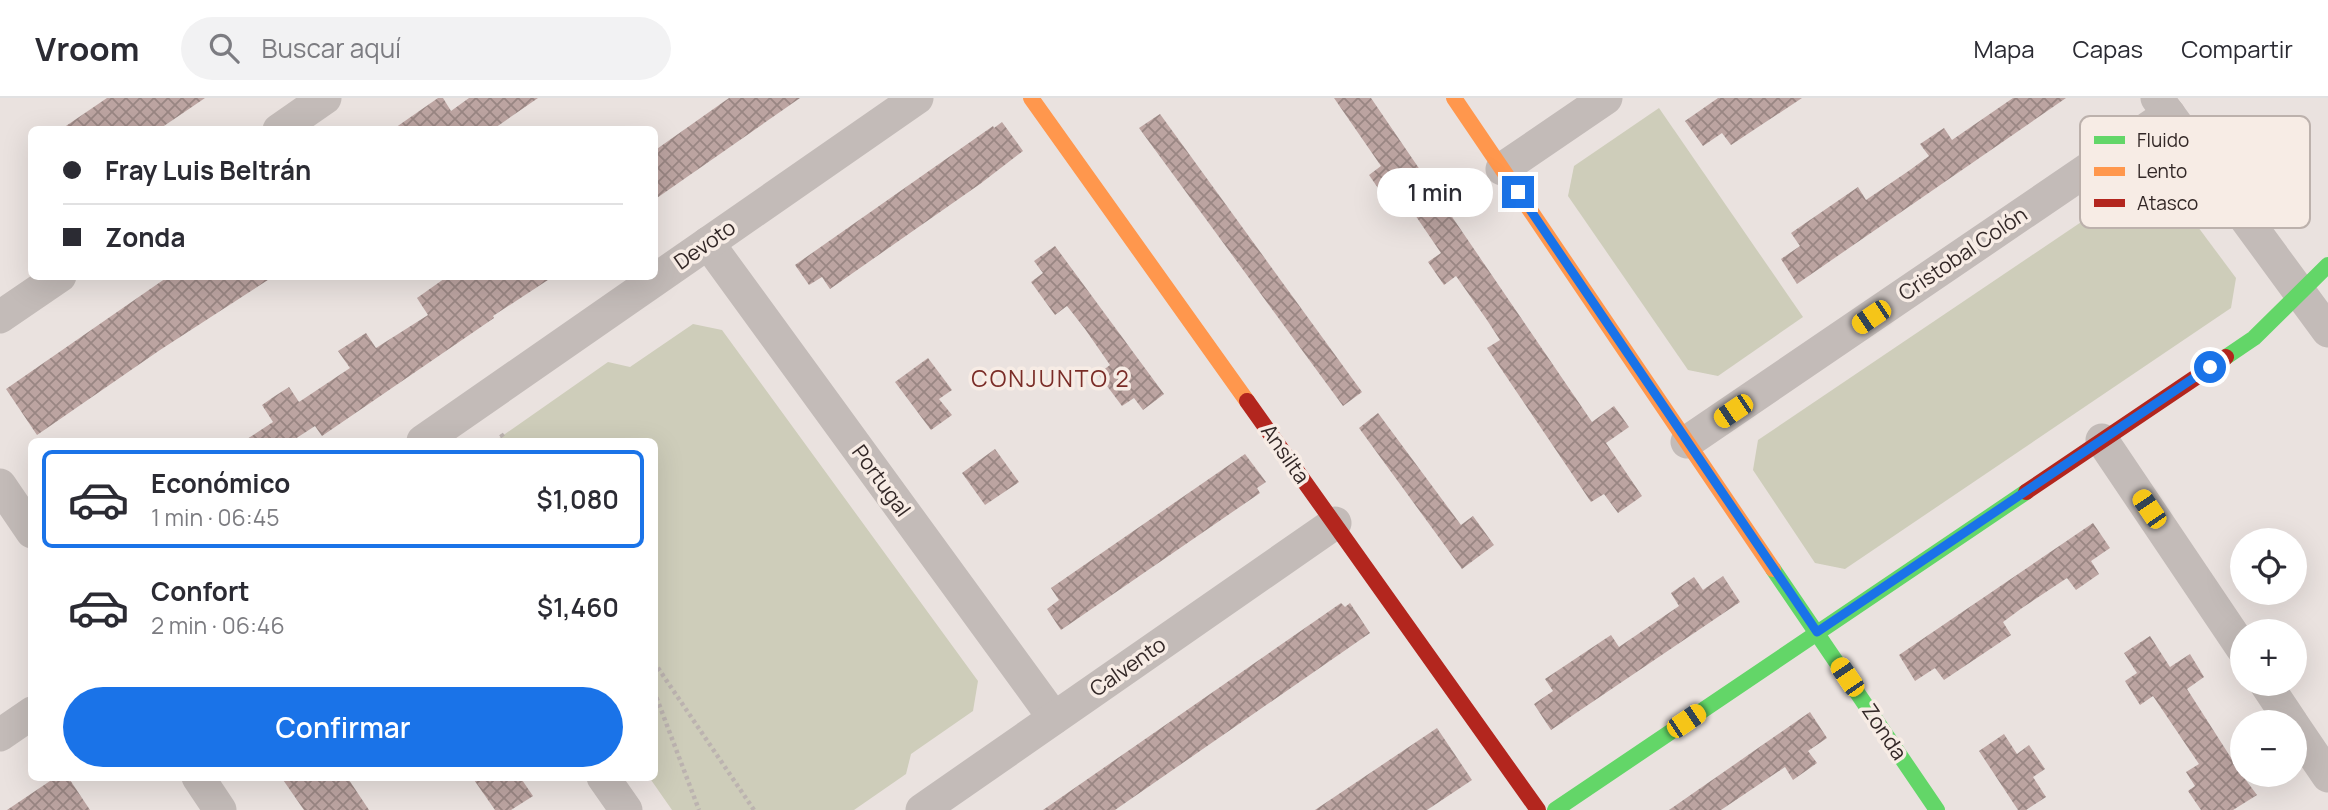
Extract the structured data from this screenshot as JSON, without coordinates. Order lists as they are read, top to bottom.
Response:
{
  "streets": {
    "street": [
      "Devoto",
      "Cristobal Colón",
      "Ansilta",
      "Portugal",
      "Calvento",
      "Zonda"
    ]
  },
  "crossings": [
    ["Devoto", "Portugal"],
    ["Cristobal Colón", "Zonda"],
    ["Ansilta", "Calvento"],
    ["Portugal", "Calvento"]
  ],
  "districts": ["CONJUNTO 2"],
  "legend": ["Fluido", "Lento", "Atasco"],
  "page": {
    "header": "Vroom",
    "search": "Buscar aquí",
    "nav": ["Mapa", "Capas", "Compartir"],
    "banner": ["Fray Luis Beltrán", "Zonda"],
    "bubble": "1 min",
    "list": [
      {
        "name": "Económico",
        "note": "1 min · 06:45",
        "value": "$1,080"
      },
      {
        "name": "Confort",
        "note": "2 min · 06:46",
        "value": "$1,460"
      }
    ],
    "map_buttons": ["+", "−"],
    "buttons": "Confirmar"
  }
}
